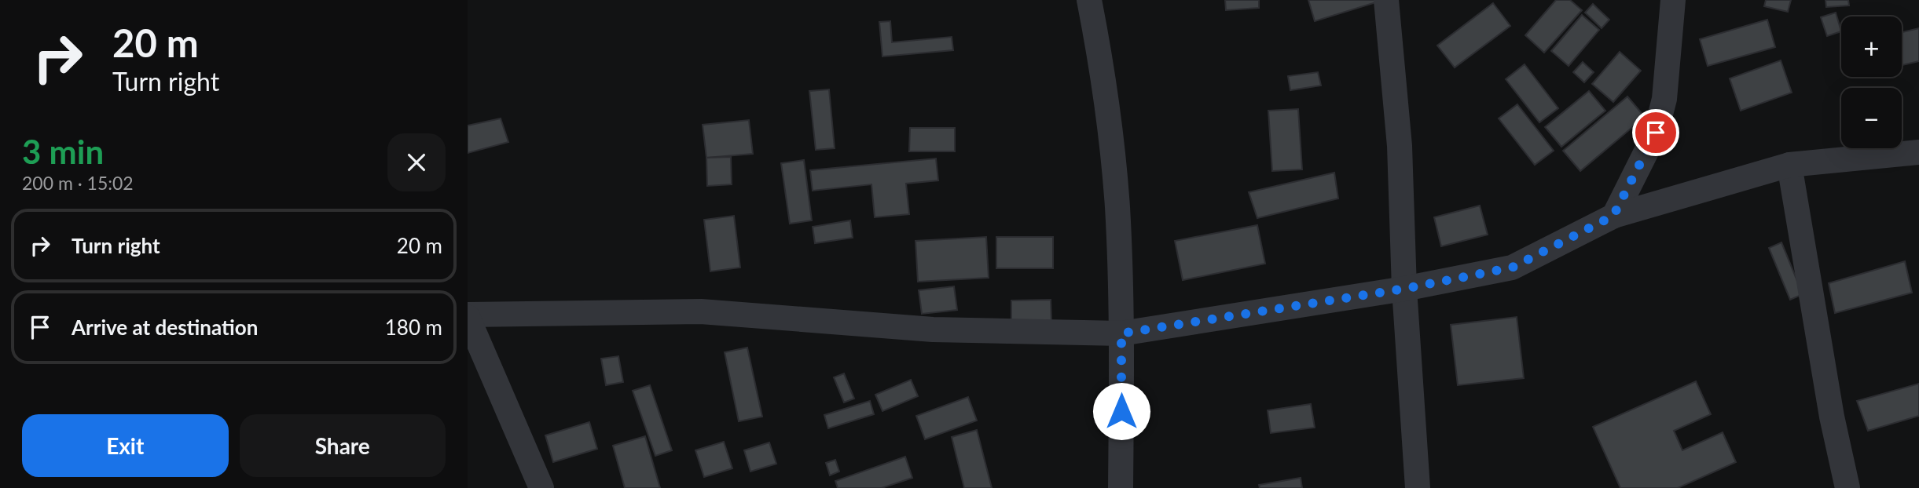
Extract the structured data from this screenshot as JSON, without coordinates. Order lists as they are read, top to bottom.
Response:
{
  "page": {
    "turn": ["20 m", "Turn right"],
    "map_buttons": ["+", "−"],
    "heading": ["3 min", "200 m · 15:02"],
    "list": [
      {
        "name": "Turn right",
        "value": "20 m"
      },
      {
        "name": "Arrive at destination",
        "value": "180 m"
      }
    ],
    "buttons": ["Exit", "Share"]
  }
}
